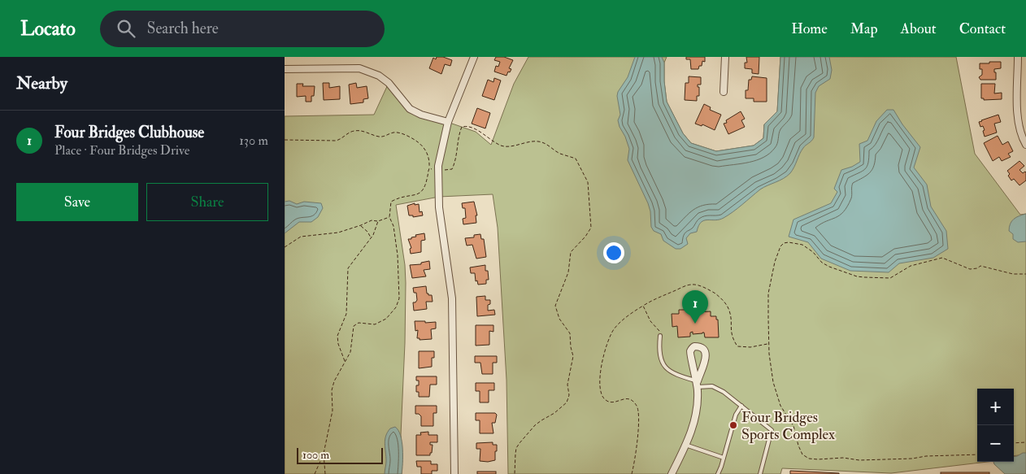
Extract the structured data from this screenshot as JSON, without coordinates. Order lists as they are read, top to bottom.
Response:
{
  "places": ["Four Bridges Sports Complex"],
  "scale_bar": "100 m",
  "page": {
    "header": "Locato",
    "search": "Search here",
    "nav": [
      "Home",
      "Map",
      "About",
      "Contact"
    ],
    "heading": "Nearby",
    "list": [
      {
        "mark": "1",
        "name": "Four Bridges Clubhouse",
        "note": "Place · Four Bridges Drive",
        "value": "130 m"
      }
    ],
    "buttons": ["Save", "Share"],
    "pins": "1",
    "map_buttons": ["+", "−"],
    "scale": "100 m"
  }
}
